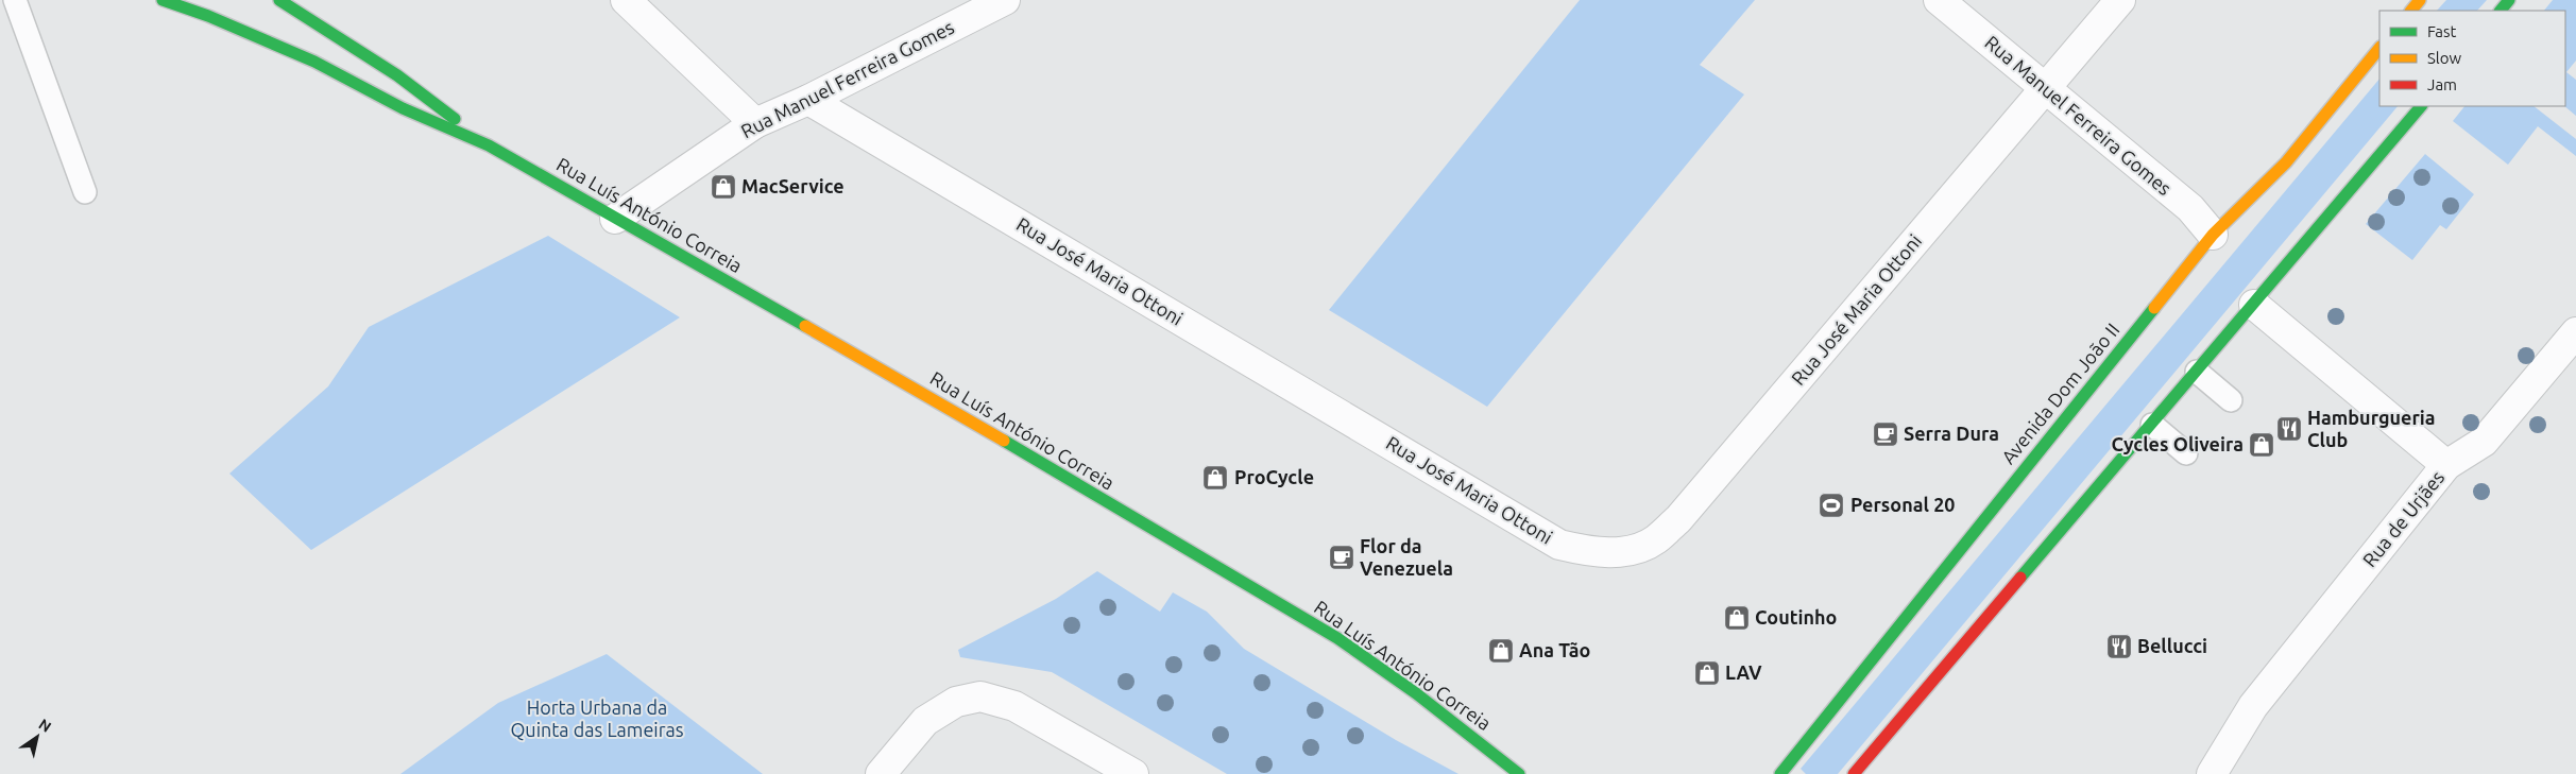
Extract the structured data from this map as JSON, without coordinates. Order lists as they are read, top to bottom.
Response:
{
  "streets": {
    "main road": ["Rua Luís António Correia", "Avenida Dom João II"],
    "street": ["Rua Manuel Ferreira Gomes", "Rua José Maria Ottoni", "Rua de Urjães"]
  },
  "crossings": [
    ["Rua Manuel Ferreira Gomes", "Rua Luís António Correia"],
    ["Rua Manuel Ferreira Gomes", "Rua José Maria Ottoni"],
    ["Rua Manuel Ferreira Gomes", "Avenida Dom João II"]
  ],
  "parks": ["Horta Urbana da Quinta das Lameiras"],
  "places": {
    "shop": [
      "MacService",
      "Cycles Oliveira",
      "ProCycle",
      "Coutinho",
      "Ana Tão",
      "LAV"
    ],
    "restaurant": ["Hamburgueria Club", "Bellucci"],
    "cafe": ["Serra Dura", "Flor da Venezuela"],
    "sports": ["Personal 20"]
  },
  "legend": ["Fast", "Slow", "Jam"],
  "north": "top right"
}
